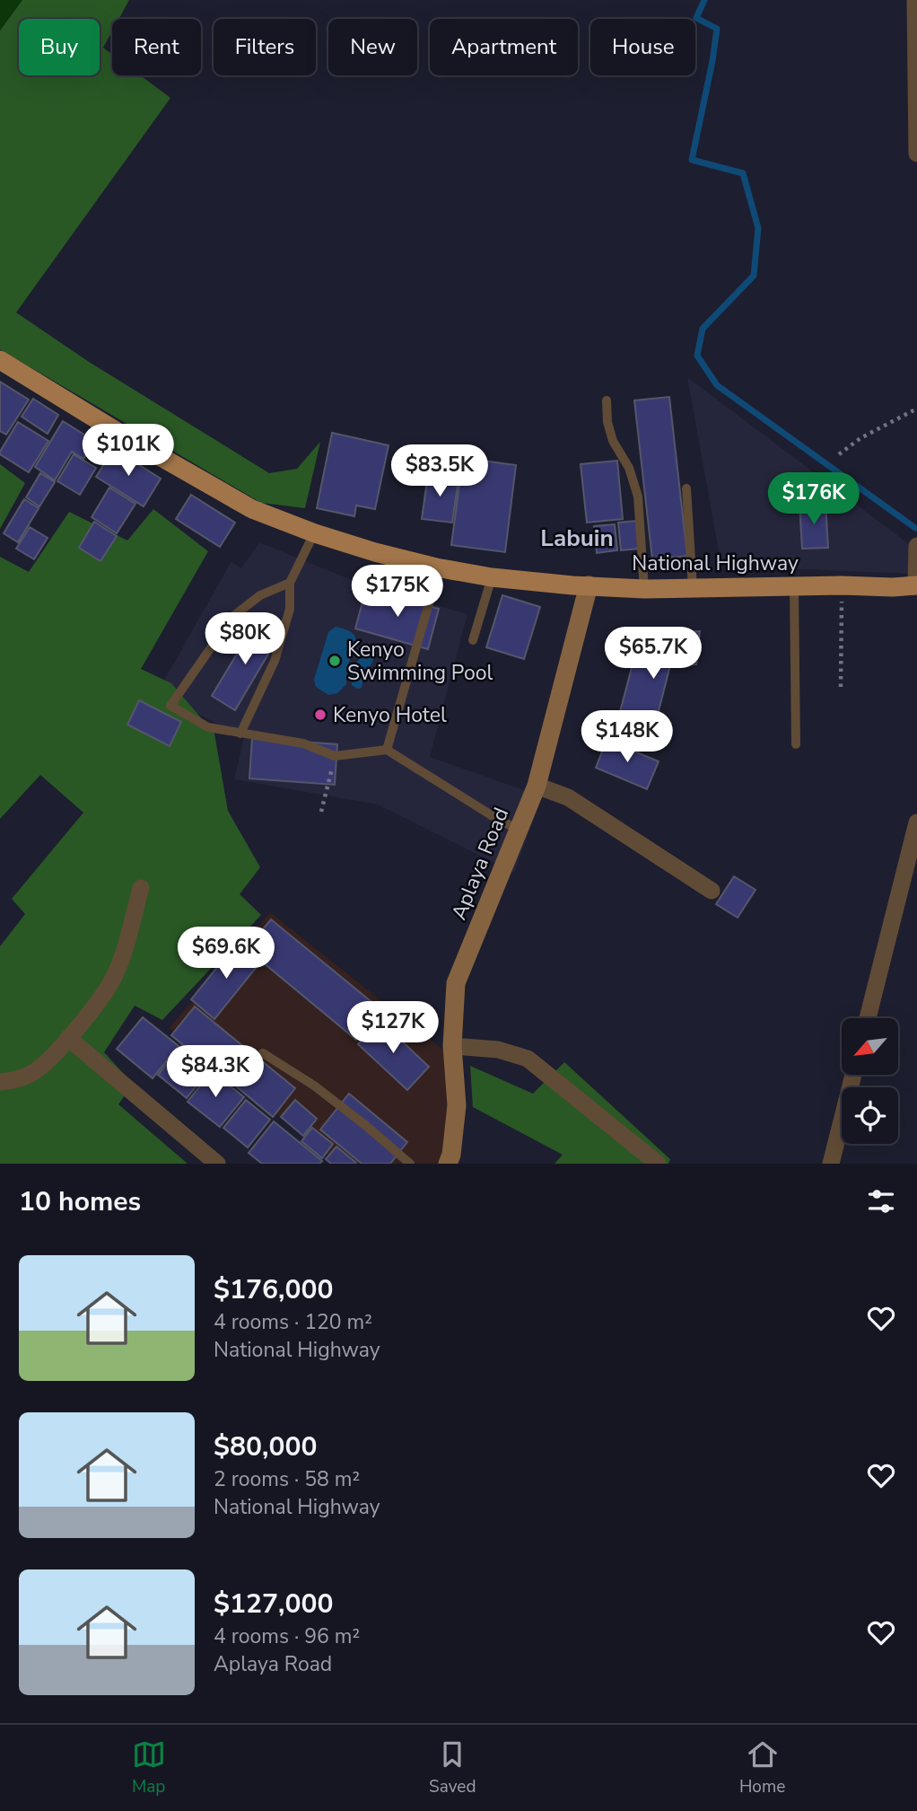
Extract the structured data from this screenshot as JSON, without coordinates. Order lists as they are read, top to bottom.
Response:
{
  "streets": {
    "main road": ["National Highway"],
    "street": ["Aplaya Road"]
  },
  "crossings": [
    ["National Highway", "Aplaya Road"]
  ],
  "districts": ["Labuin"],
  "places": ["Kenyo Swimming Pool", "Kenyo Hotel"],
  "north": "bottom left",
  "page": {
    "chip": [
      "Buy",
      "Rent",
      "Filters",
      "New",
      "Apartment",
      "House"
    ],
    "price": [
      "$101K",
      "$83.5K",
      "$176K",
      "$175K",
      "$80K",
      "$65.7K",
      "$148K",
      "$69.6K",
      "$127K",
      "$84.3K"
    ],
    "heading": "10 homes",
    "list": [
      {
        "name": "$176,000",
        "note": "4 rooms · 120 m² · National Highway"
      },
      {
        "name": "$80,000",
        "note": "2 rooms · 58 m² · National Highway"
      },
      {
        "name": "$127,000",
        "note": "4 rooms · 96 m² · Aplaya Road"
      }
    ],
    "tabs": ["Map", "Saved", "Home"]
  }
}
